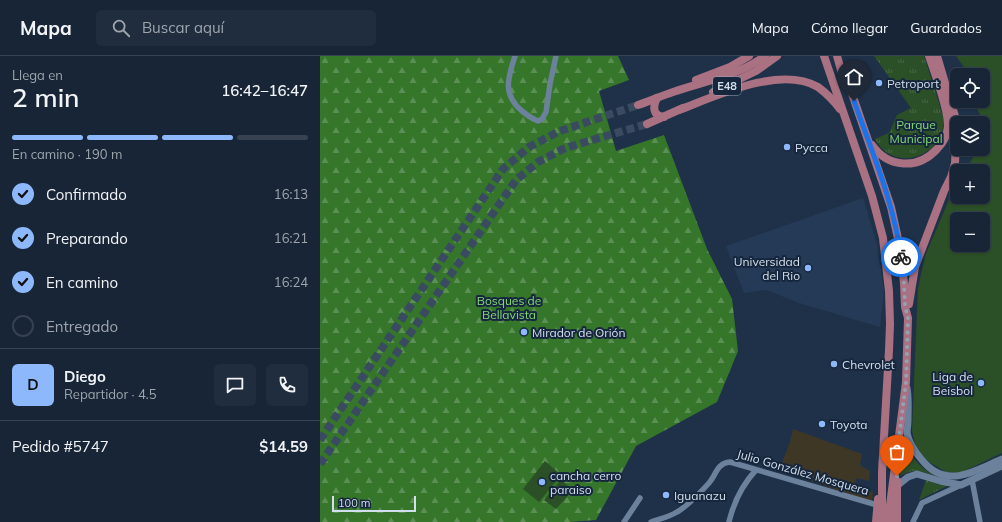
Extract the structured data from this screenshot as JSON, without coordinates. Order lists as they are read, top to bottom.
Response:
{
  "streets": {
    "main road": ["E48"],
    "street": ["Julio González Mosquera"]
  },
  "parks": ["Parque Municipal", "Bosques de Bellavista"],
  "places": [
    "Petroport",
    "Pycca",
    "Universidad del Rio",
    "Mirador de Orión",
    "Chevrolet",
    "Liga de Beisbol",
    "Toyota",
    "cancha cerro paraiso",
    "Iguanazu"
  ],
  "scale_bar": "100 m",
  "page": {
    "header": "Mapa",
    "search": "Buscar aquí",
    "nav": ["Mapa", "Cómo llegar", "Guardados"],
    "heading": ["2 min", "Llega en", "16:42–16:47"],
    "panel": [
      "Diego",
      "Repartidor · 4.5",
      "Pedido #5747",
      "$14.59"
    ],
    "map_buttons": ["+", "−"],
    "bar": "En camino · 190 m",
    "list": [
      ["Confirmado", "16:13"],
      ["Preparando", "16:21"],
      ["En camino", "16:24"],
      "Entregado"
    ],
    "round": "D",
    "scale": "100 m"
  }
}
